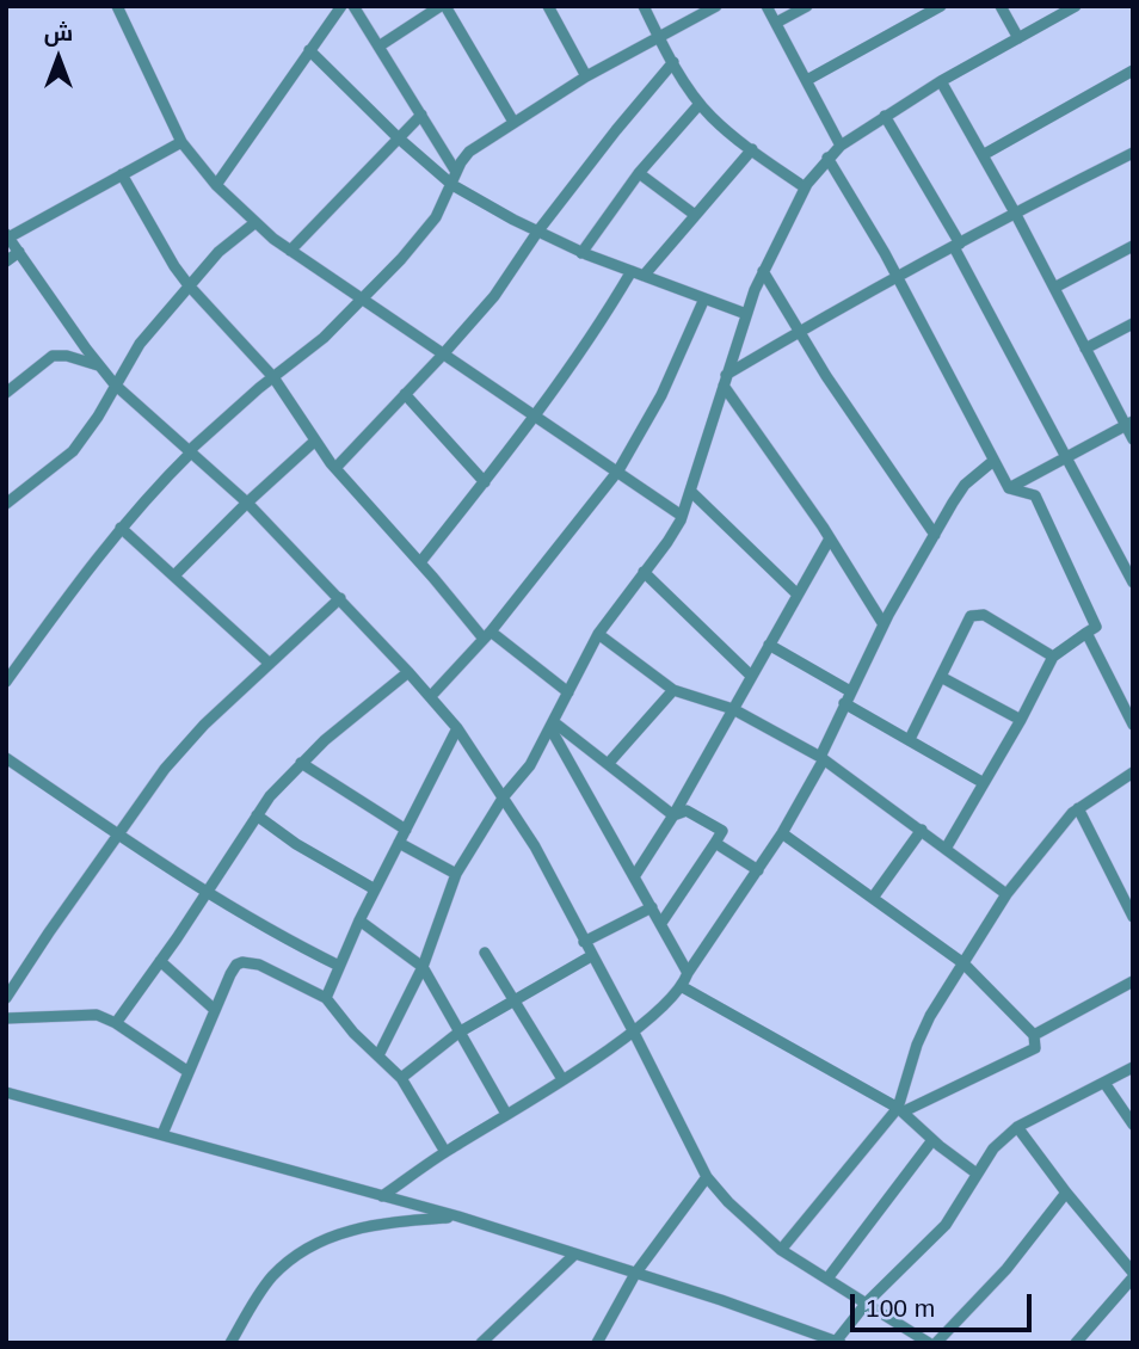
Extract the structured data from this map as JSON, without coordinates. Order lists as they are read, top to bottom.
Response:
{
  "scale_bar": "100 m",
  "north": "top"
}
